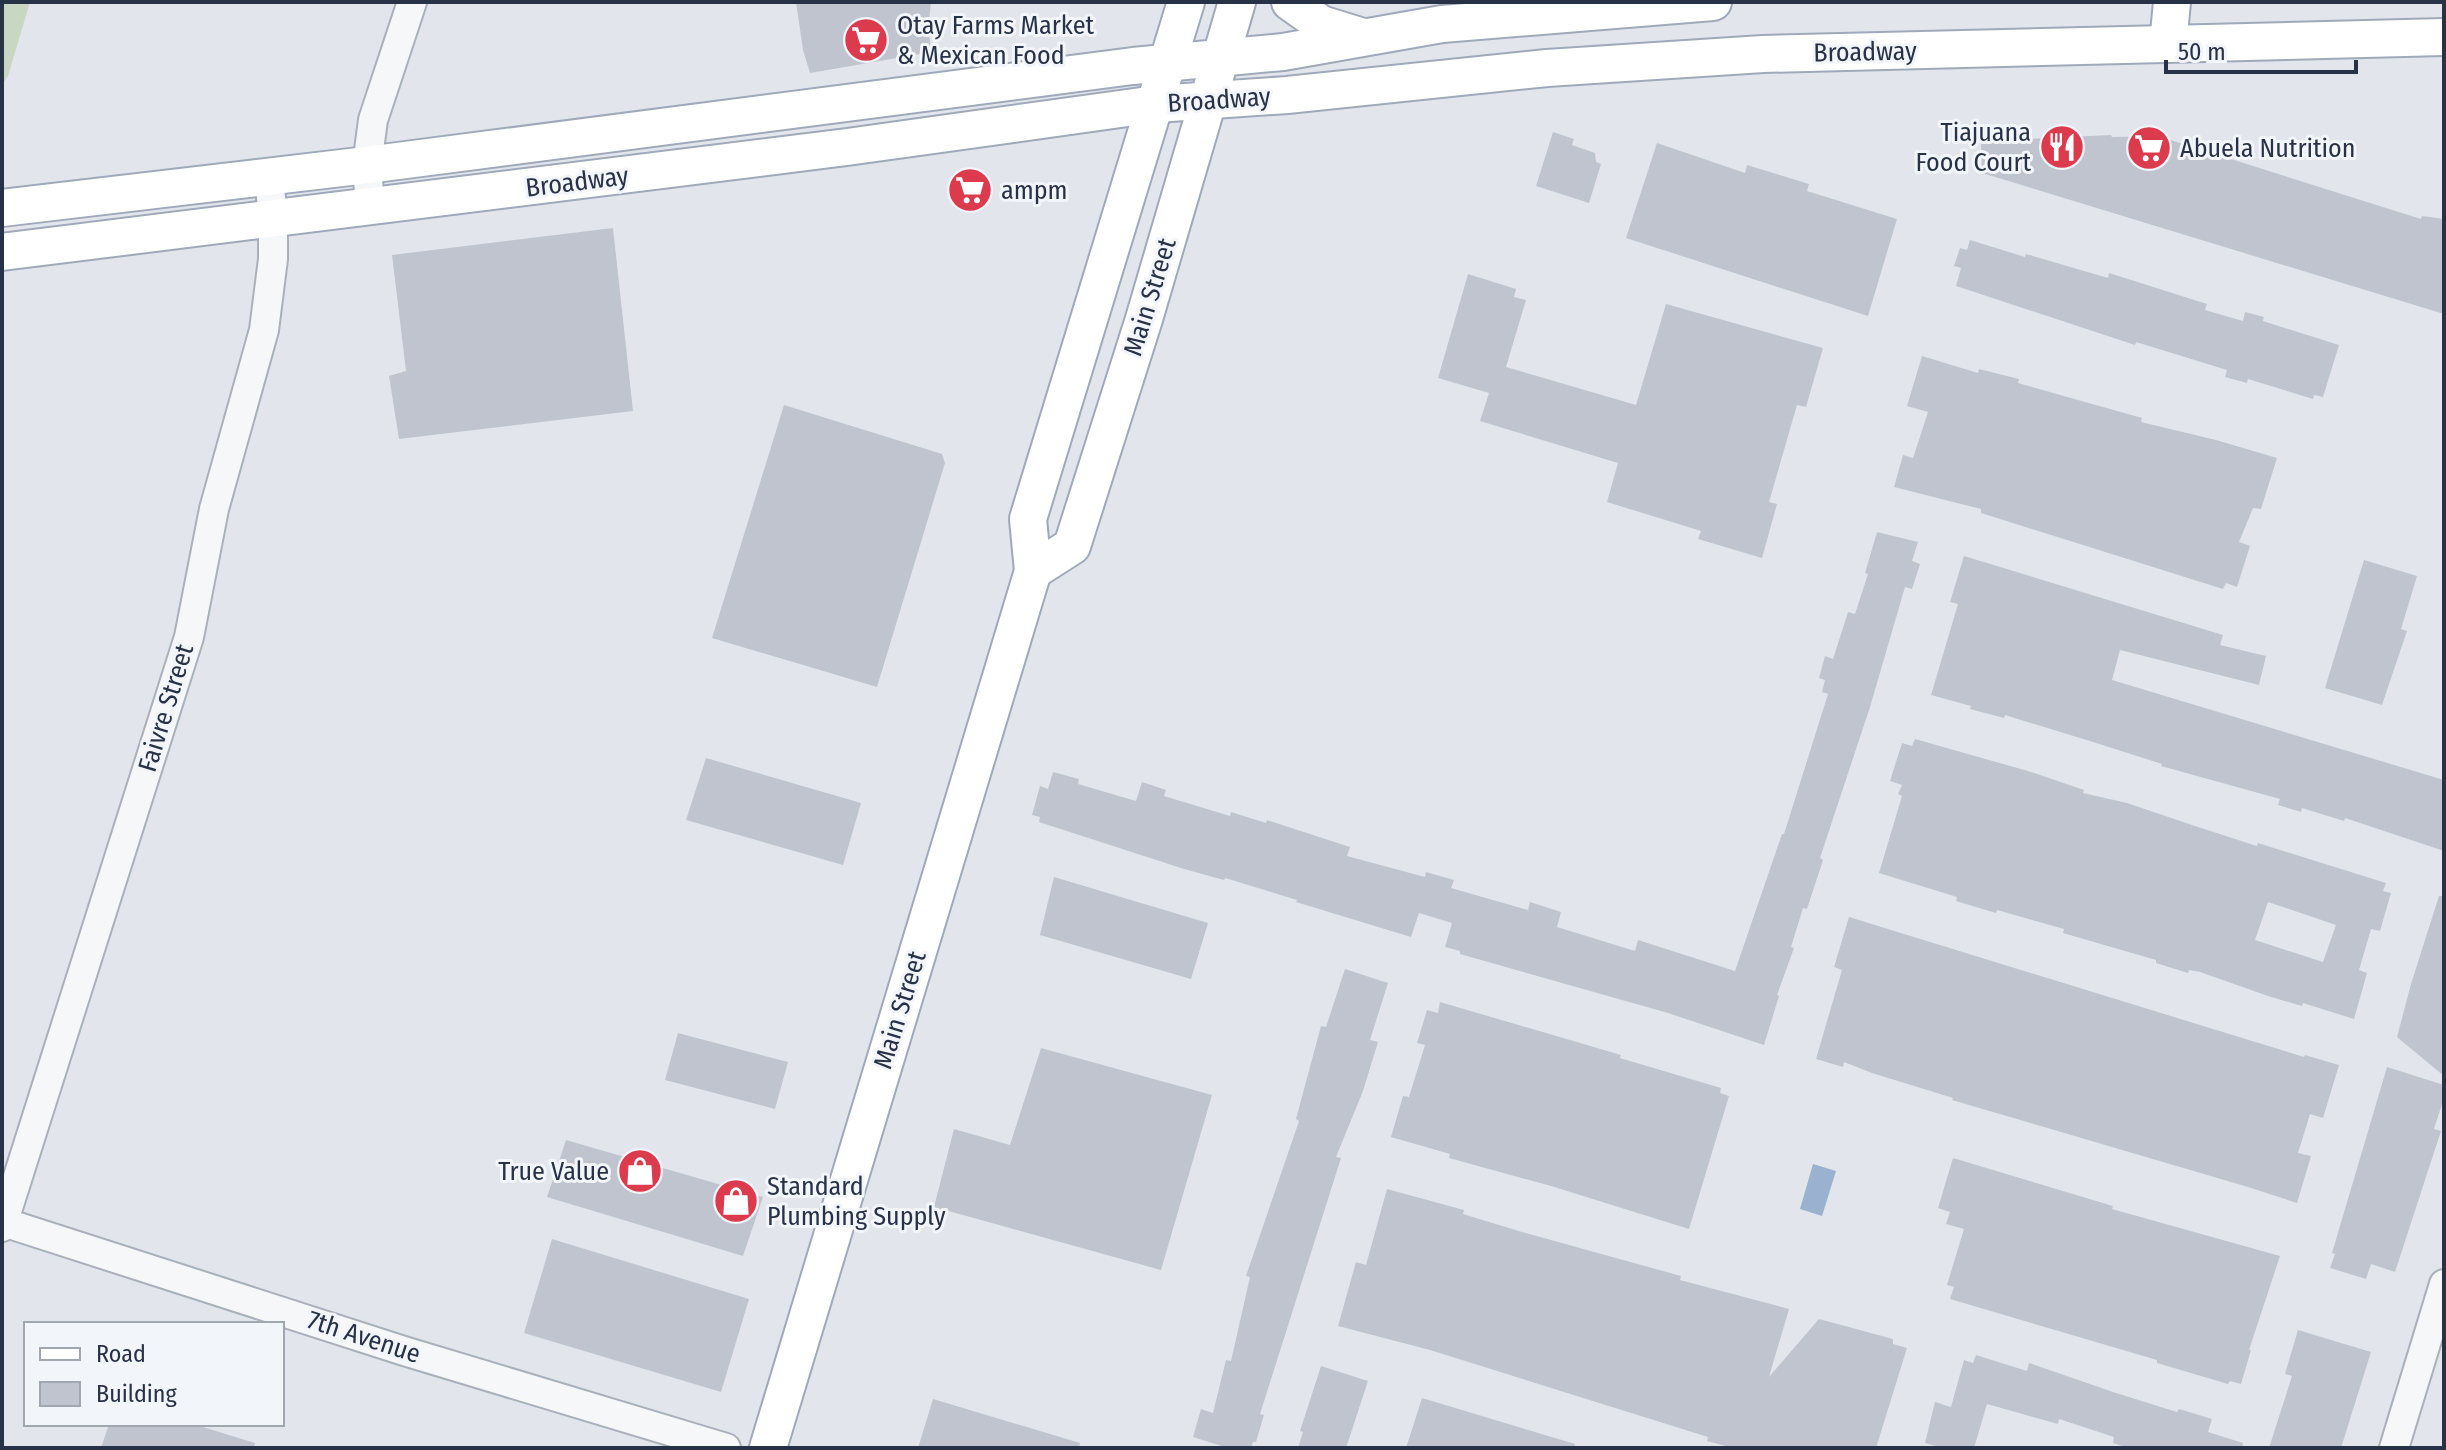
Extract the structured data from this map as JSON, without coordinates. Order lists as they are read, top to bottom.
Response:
{
  "streets": {
    "main road": ["Broadway", "Main Street"],
    "street": ["Faivre Street", "7th Avenue"]
  },
  "crossings": [
    ["Broadway", "Main Street"],
    ["Broadway", "Faivre Street"],
    ["Faivre Street", "7th Avenue"]
  ],
  "places": {
    "supermarket": ["Otay Farms Market & Mexican Food", "Abuela Nutrition", "ampm"],
    "restaurant": ["Tiajuana Food Court"],
    "shop": ["True Value", "Standard Plumbing Supply"]
  },
  "legend": ["Road", "Building"],
  "scale_bar": "50 m"
}
